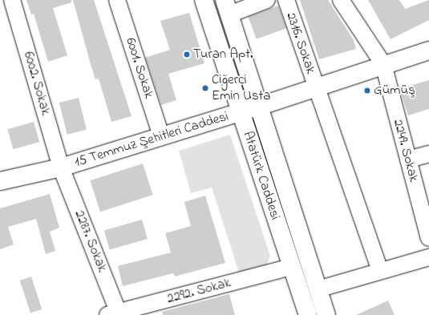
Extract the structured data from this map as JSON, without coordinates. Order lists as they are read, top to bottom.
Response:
{
  "streets": {
    "main road": ["15 Temmuz Şehitleri Caddesi", "Atatürk Caddesi"],
    "street": [
      "2316. Sokak",
      "6001. Sokak",
      "6002. Sokak",
      "2249. Sokak",
      "2287. Sokak",
      "2292. Sokak"
    ]
  },
  "crossings": [
    ["2316. Sokak", "15 Temmuz Şehitleri Caddesi"],
    ["6001. Sokak", "15 Temmuz Şehitleri Caddesi"],
    ["6002. Sokak", "15 Temmuz Şehitleri Caddesi"],
    ["6002. Sokak", "2287. Sokak"],
    ["15 Temmuz Şehitleri Caddesi", "2249. Sokak"],
    ["15 Temmuz Şehitleri Caddesi", "Atatürk Caddesi"],
    ["15 Temmuz Şehitleri Caddesi", "2287. Sokak"],
    ["Atatürk Caddesi", "2292. Sokak"],
    ["2287. Sokak", "2292. Sokak"]
  ],
  "places": ["Turan Apt.", "Ciğerci Emin Usta", "Gümüş"]
}
